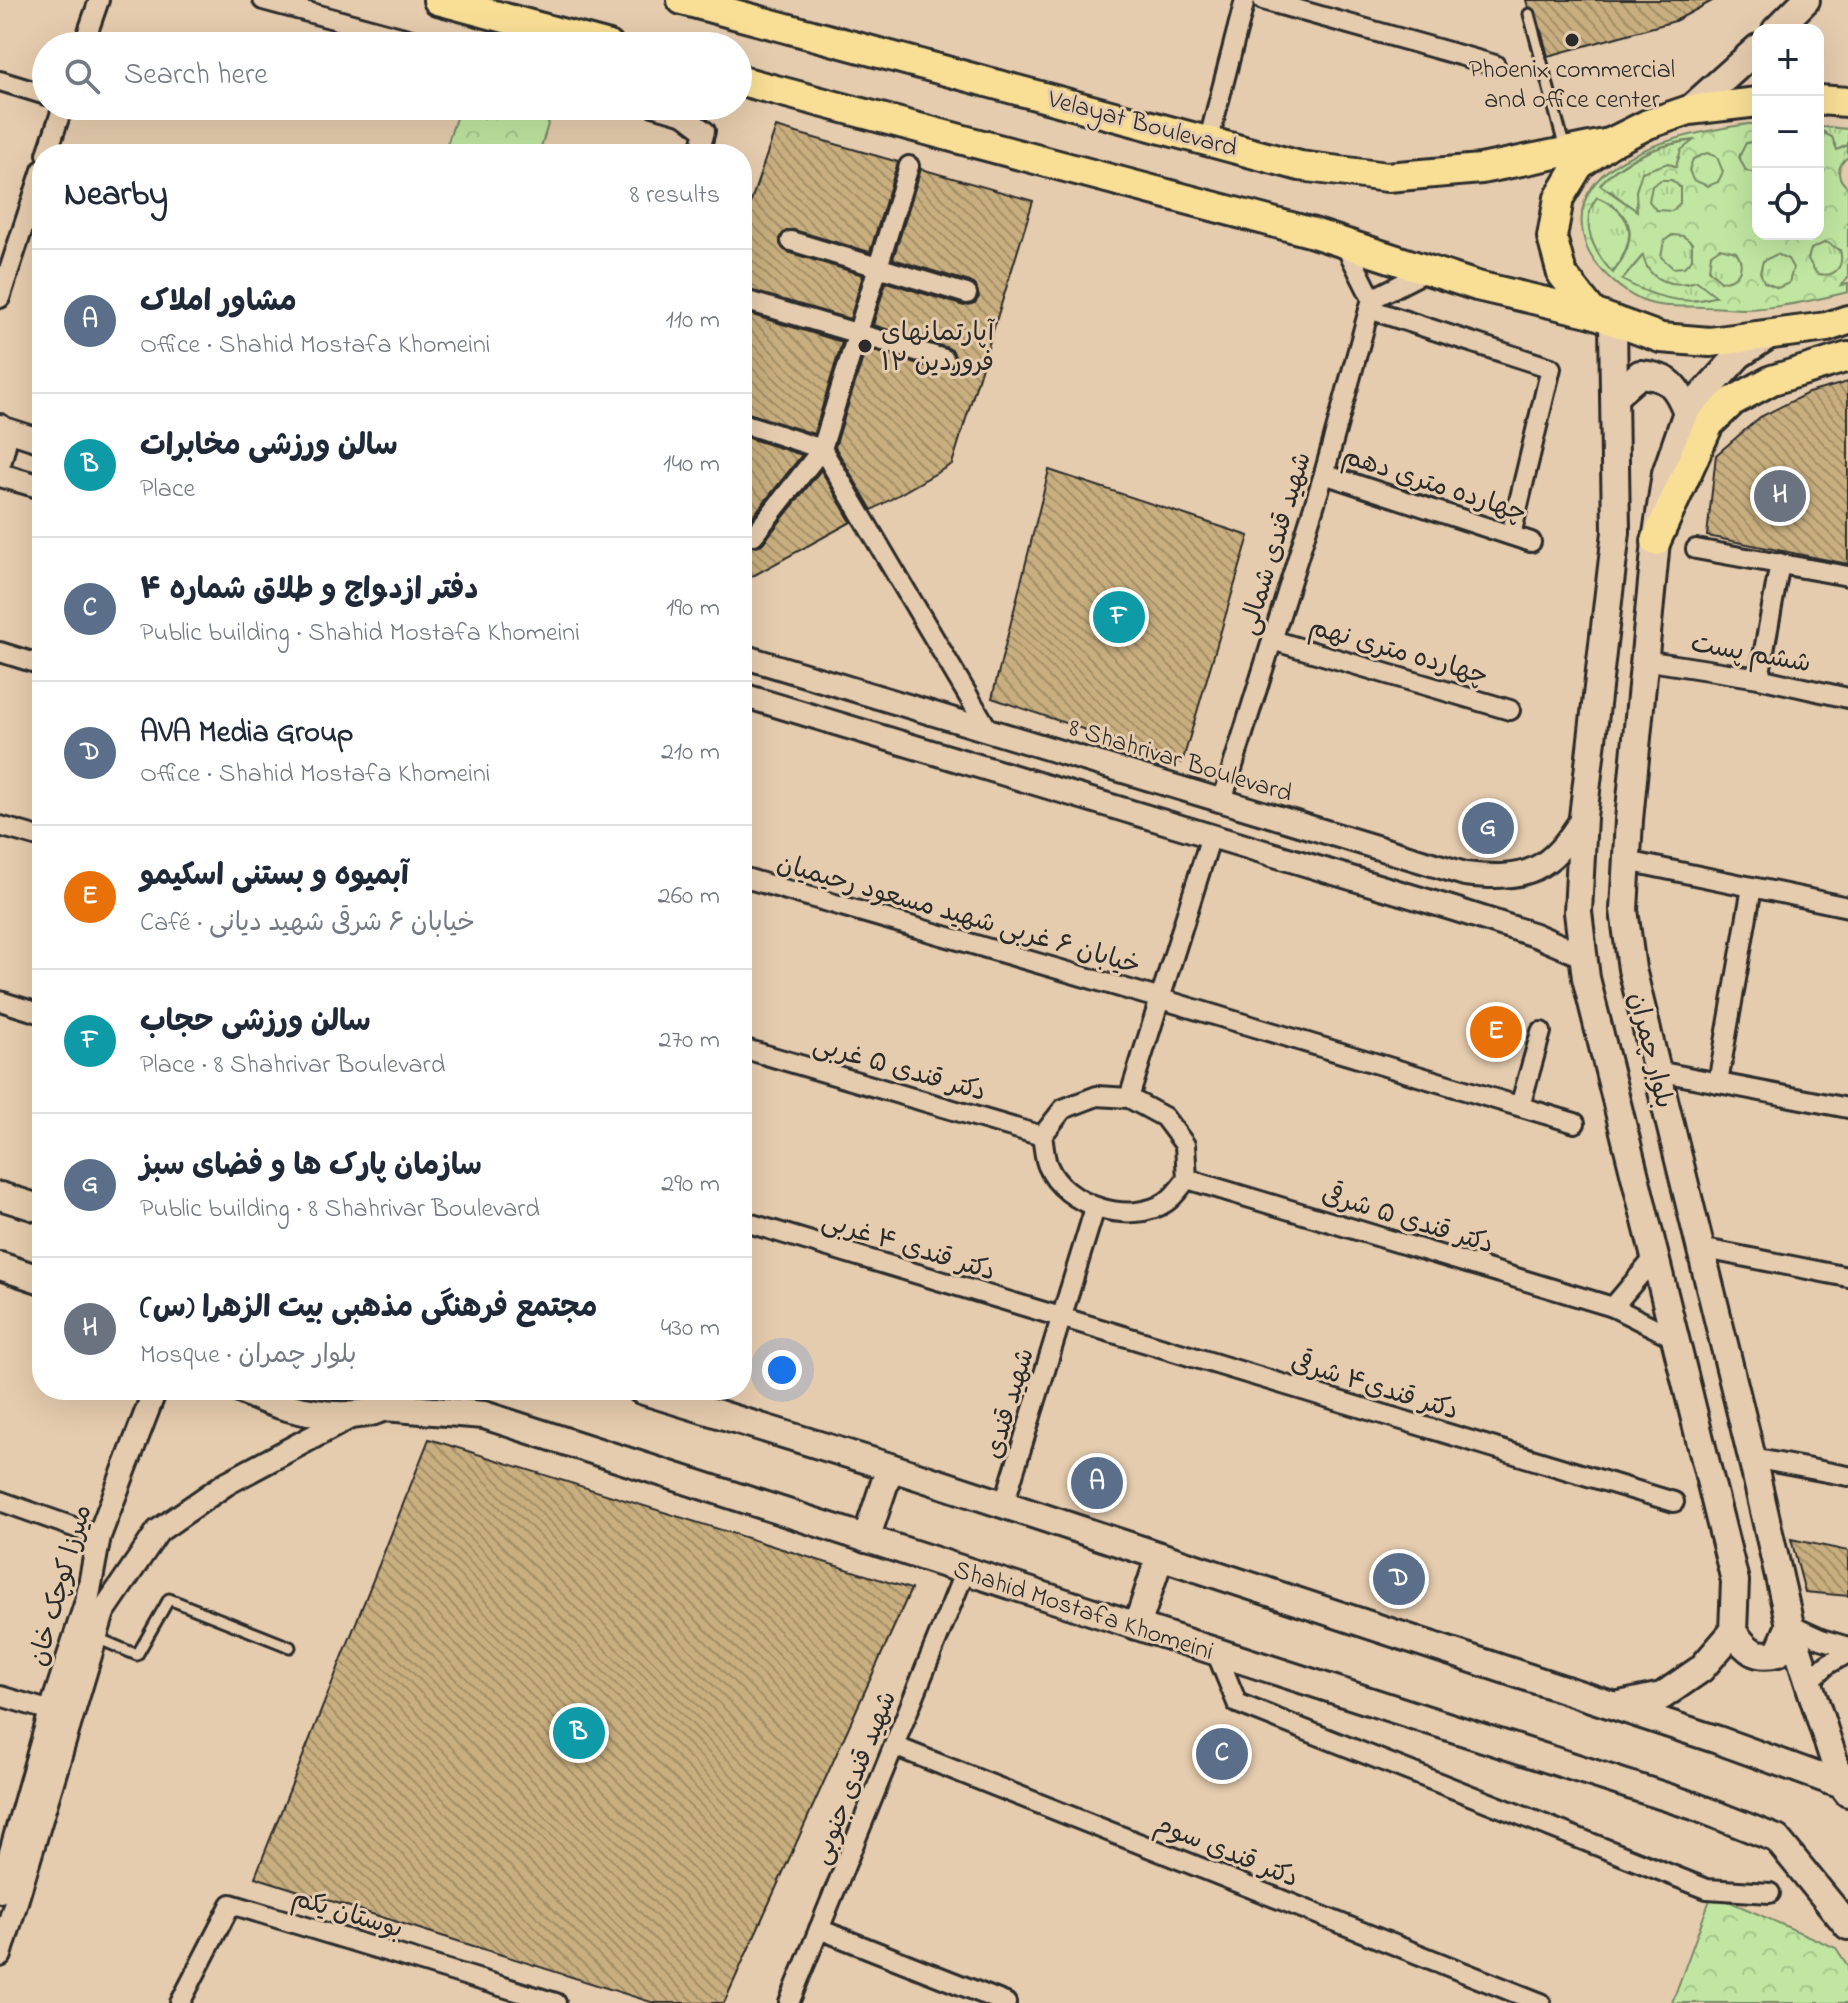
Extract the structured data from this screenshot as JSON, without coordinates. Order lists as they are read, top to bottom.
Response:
{
  "streets": {
    "main road": ["Velayat Boulevard", "بلوار چمران", "Shahid Mostafa Khomeini"],
    "street": [
      "چهارده متری دهم",
      "شهید قندی شمالی",
      "چهارده متری نهم",
      "ششم پست",
      "8 Shahrivar Boulevard",
      "خیابان ۶ غربی شهید مسعود رحیمیان",
      "دکتر قندی ۵ غربی",
      "دکتر قندی ۵ شرقی",
      "دکتر قندی ۴ غربی",
      "دکتر قندی۴ شرقی",
      "شهید قندی",
      "میرزا کوچک خان",
      "شهید قندی جنوبی",
      "دکتر قندی سوم",
      "بوستان یکم"
    ]
  },
  "crossings": [
    ["چهارده متری دهم", "شهید قندی شمالی"],
    ["شهید قندی شمالی", "چهارده متری نهم"],
    ["شهید قندی شمالی", "8 Shahrivar Boulevard"],
    ["ششم پست", "بلوار چمران"],
    ["8 Shahrivar Boulevard", "بلوار چمران"],
    ["بلوار چمران", "دکتر قندی ۵ شرقی"],
    ["دکتر قندی ۵ غربی", "دکتر قندی ۵ شرقی"],
    ["دکتر قندی ۵ غربی", "شهید قندی"],
    ["دکتر قندی ۵ شرقی", "شهید قندی"],
    ["دکتر قندی ۴ غربی", "دکتر قندی۴ شرقی"],
    ["دکتر قندی ۴ غربی", "شهید قندی"],
    ["دکتر قندی۴ شرقی", "شهید قندی"],
    ["Shahid Mostafa Khomeini", "شهید قندی جنوبی"],
    ["شهید قندی جنوبی", "دکتر قندی سوم"]
  ],
  "places": ["Phoenix commercial and office center", "آپارتمانهای ۱۲ فروردین"],
  "page": {
    "map_buttons": ["+", "−"],
    "search": "Search here",
    "heading": ["Nearby", "8 results"],
    "list": [
      {
        "mark": "A",
        "name": "مشاور املاک",
        "note": "Office · Shahid Mostafa Khomeini",
        "value": "110 m"
      },
      {
        "mark": "B",
        "name": "سالن ورزشی مخابرات",
        "note": "Place",
        "value": "140 m"
      },
      {
        "mark": "C",
        "name": "دفتر ازدواج و طلاق شماره ۴",
        "note": "Public building · Shahid Mostafa Khomeini",
        "value": "190 m"
      },
      {
        "mark": "D",
        "name": "AVA Media Group",
        "note": "Office · Shahid Mostafa Khomeini",
        "value": "210 m"
      },
      {
        "mark": "E",
        "name": "آبمیوه و بستنی اسکیمو",
        "note": "Café · خیابان ۶ شرقی شهید دیانی",
        "value": "260 m"
      },
      {
        "mark": "F",
        "name": "سالن ورزشی حجاب",
        "note": "Place · 8 Shahrivar Boulevard",
        "value": "270 m"
      },
      {
        "mark": "G",
        "name": "سازمان پارک ها و فضای سبز",
        "note": "Public building · 8 Shahrivar Boulevard",
        "value": "290 m"
      },
      {
        "mark": "H",
        "name": "مجتمع فرهنگی مذهبی بیت الزهرا (س)",
        "note": "Mosque · بلوار چمران",
        "value": "430 m"
      }
    ],
    "pins": [
      "H",
      "F",
      "G",
      "E",
      "A",
      "D",
      "B",
      "C"
    ]
  }
}
